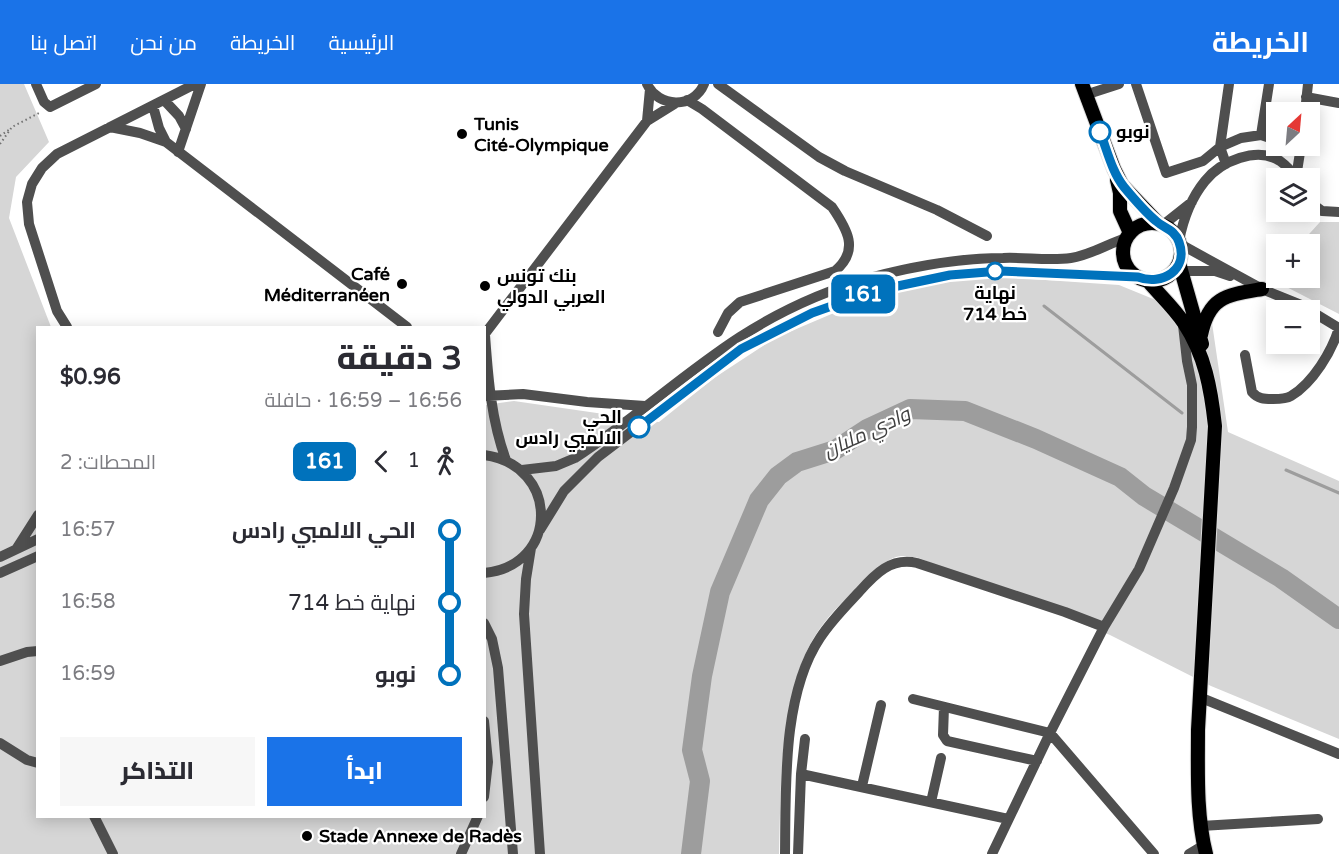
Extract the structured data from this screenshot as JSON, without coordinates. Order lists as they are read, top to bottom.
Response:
{
  "water": ["وادي مليان"],
  "places": [
    "نوبو",
    "Tunis Cité-Olympique",
    "نهاية خط 714",
    "Café Méditerranéen",
    "بنك تونس العربي الدولي",
    "الحي الالمبي رادس",
    "Stade Annexe de Radès"
  ],
  "lines": ["bus line 161"],
  "north": "top right",
  "page": {
    "header": "الخريطة",
    "nav": [
      "الرئيسية",
      "الخريطة",
      "من نحن",
      "اتصل بنا"
    ],
    "on_map": "161",
    "map_buttons": ["+", "−"],
    "heading": ["3 دقيقة", "16:56 – 16:59 · حافلة", "$0.96"],
    "legs": ["1", "161", "المحطات: 2"],
    "list": [
      {
        "name": "الحي الالمبي رادس",
        "value": "16:57"
      },
      {
        "name": "نهاية خط 714",
        "value": "16:58"
      },
      {
        "name": "نوبو",
        "value": "16:59"
      }
    ],
    "buttons": ["ابدأ", "التذاكر"]
  }
}
